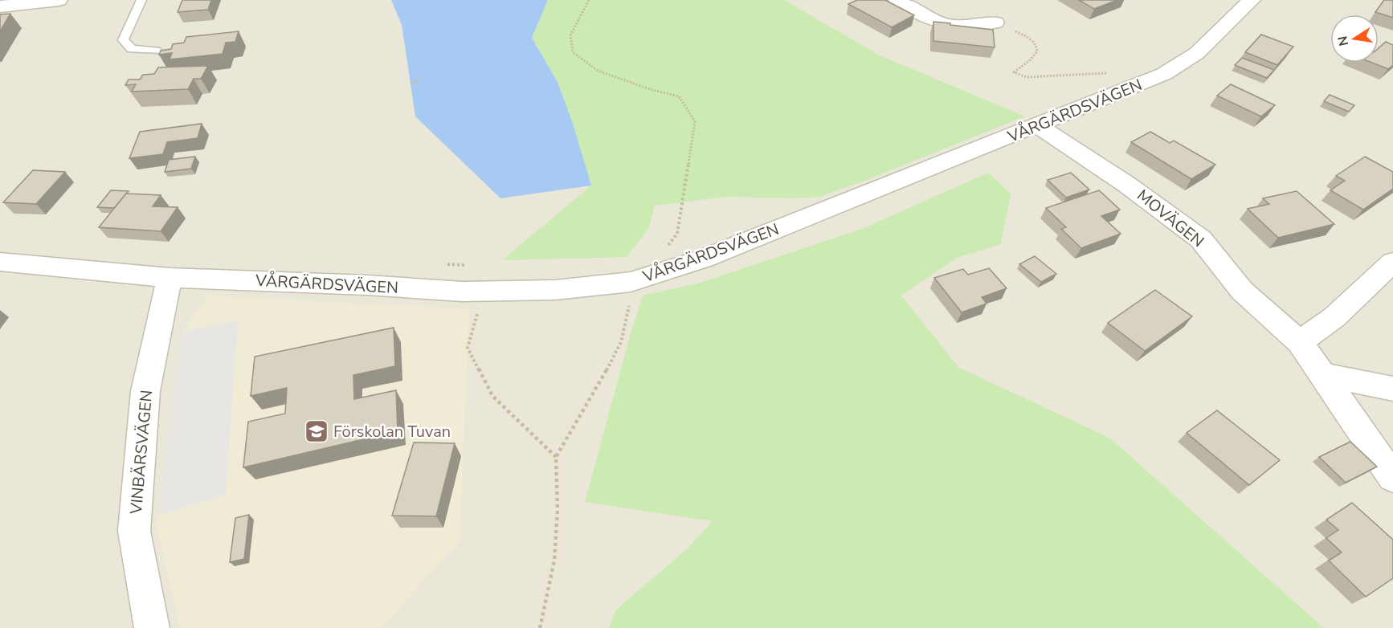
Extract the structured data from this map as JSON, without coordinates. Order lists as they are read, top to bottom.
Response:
{
  "streets": {
    "street": ["VÅRGÄRDSVÄGEN", "MOVÄGEN", "VINBÄRSVÄGEN"]
  },
  "crossings": [
    ["VÅRGÄRDSVÄGEN", "MOVÄGEN"],
    ["VÅRGÄRDSVÄGEN", "VINBÄRSVÄGEN"]
  ],
  "places": {
    "school or university": ["Förskolan Tuvan"]
  },
  "north": "left"
}
